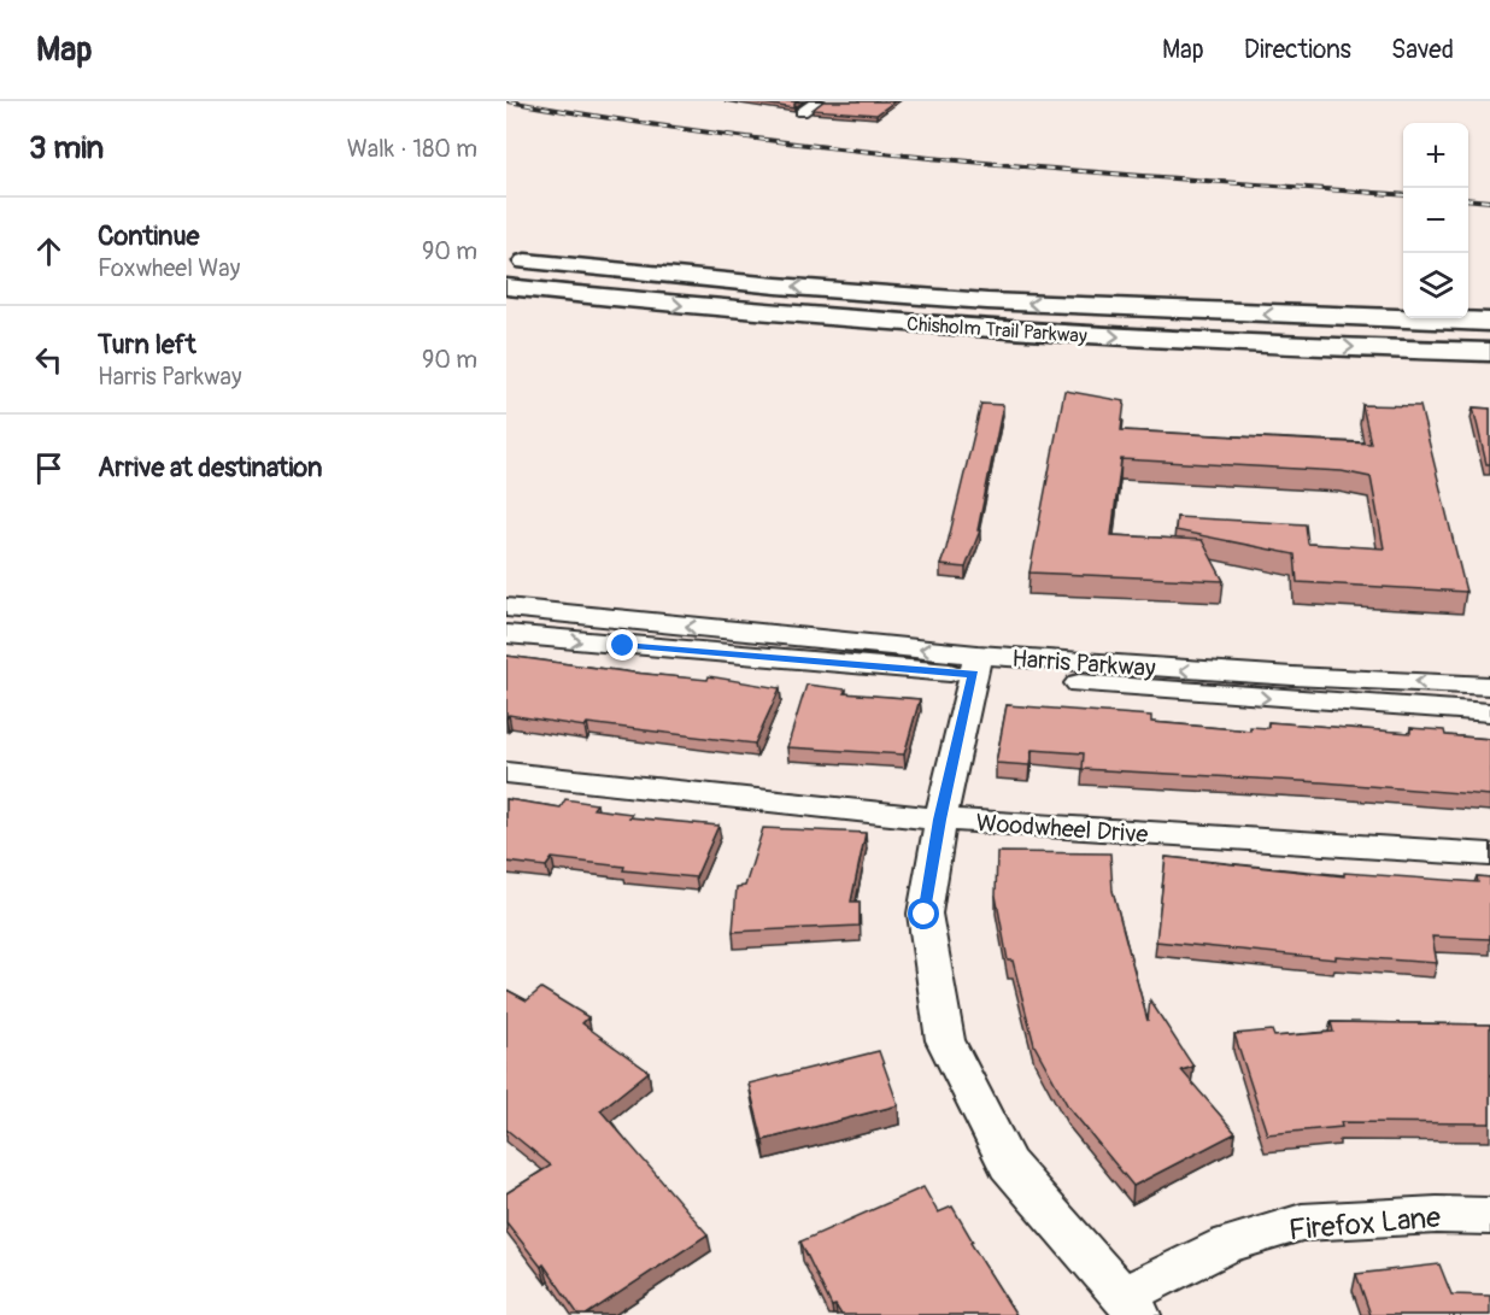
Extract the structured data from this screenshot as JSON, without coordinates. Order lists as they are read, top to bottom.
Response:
{
  "streets": {
    "highway": ["Chisholm Trail Parkway"],
    "street": ["Harris Parkway", "Woodwheel Drive", "Firefox Lane"]
  },
  "page": {
    "header": "Map",
    "nav": ["Map", "Directions", "Saved"],
    "heading": ["3 min", "Walk · 180 m"],
    "map_buttons": ["+", "−"],
    "list": [
      ["Continue", "Foxwheel Way", "90 m"],
      ["Turn left", "Harris Parkway", "90 m"],
      "Arrive at destination"
    ]
  }
}
